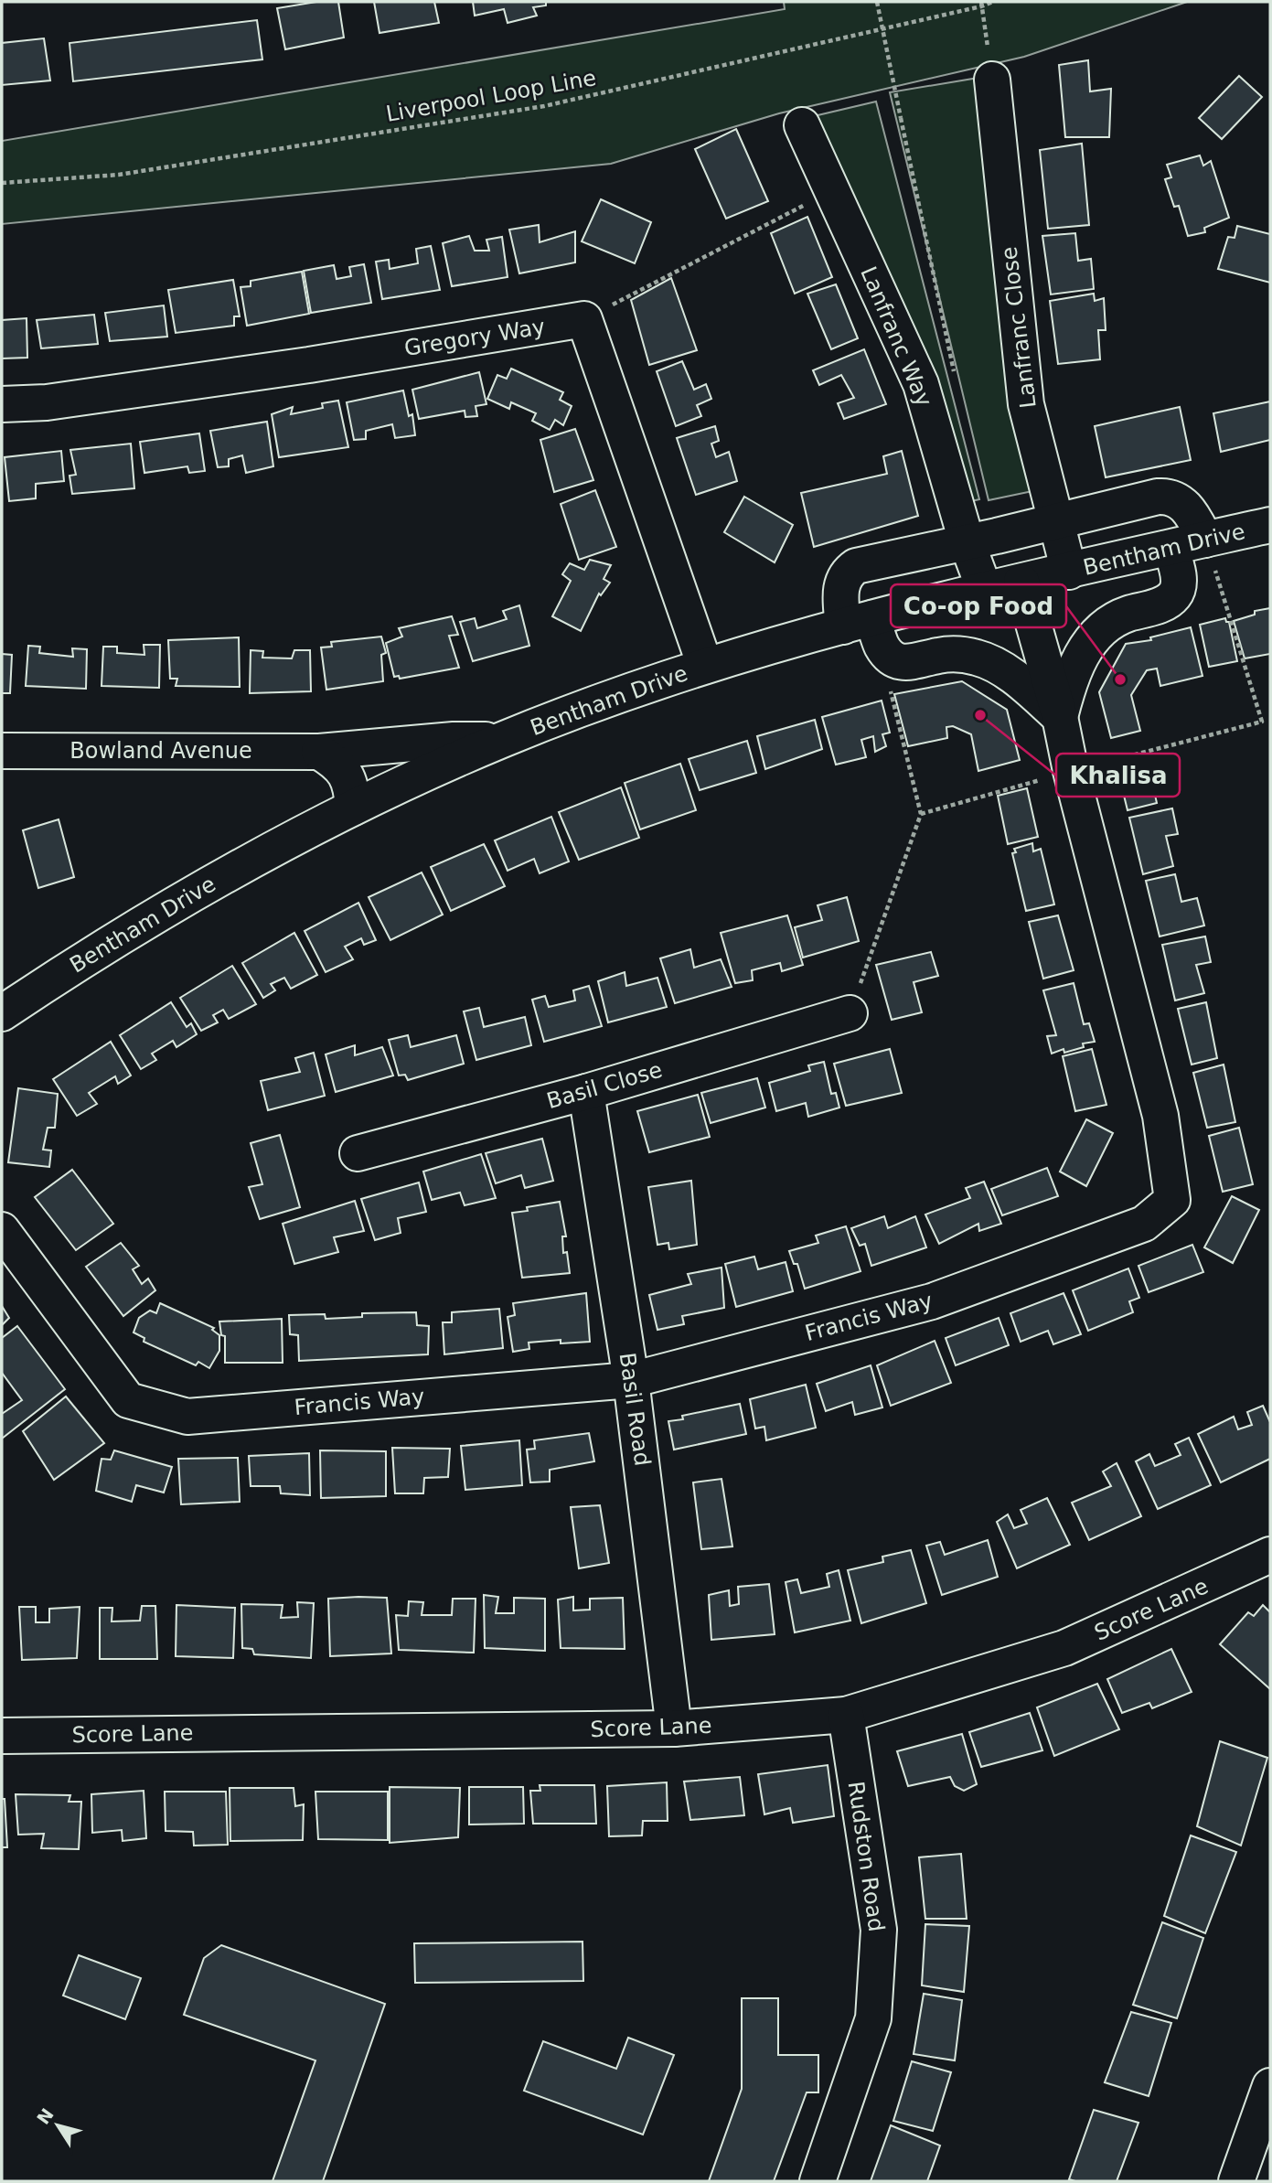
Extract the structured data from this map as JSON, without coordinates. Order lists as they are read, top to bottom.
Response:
{
  "streets": {
    "street": [
      "Lanfranc Close",
      "Lanfranc Way",
      "Gregory Way",
      "Bentham Drive",
      "Bowland Avenue",
      "Basil Close",
      "Francis Way",
      "Basil Road",
      "Score Lane",
      "Rudston Road"
    ],
    "path": ["Liverpool Loop Line"]
  },
  "crossings": [
    ["Lanfranc Close", "Bentham Drive"],
    ["Lanfranc Way", "Bentham Drive"],
    ["Bentham Drive", "Bowland Avenue"],
    ["Bentham Drive", "Francis Way"],
    ["Basil Close", "Basil Road"],
    ["Francis Way", "Basil Road"],
    ["Basil Road", "Score Lane"],
    ["Score Lane", "Rudston Road"]
  ],
  "places": ["Co-op Food", "Khalisa"],
  "north": "top left"
}
